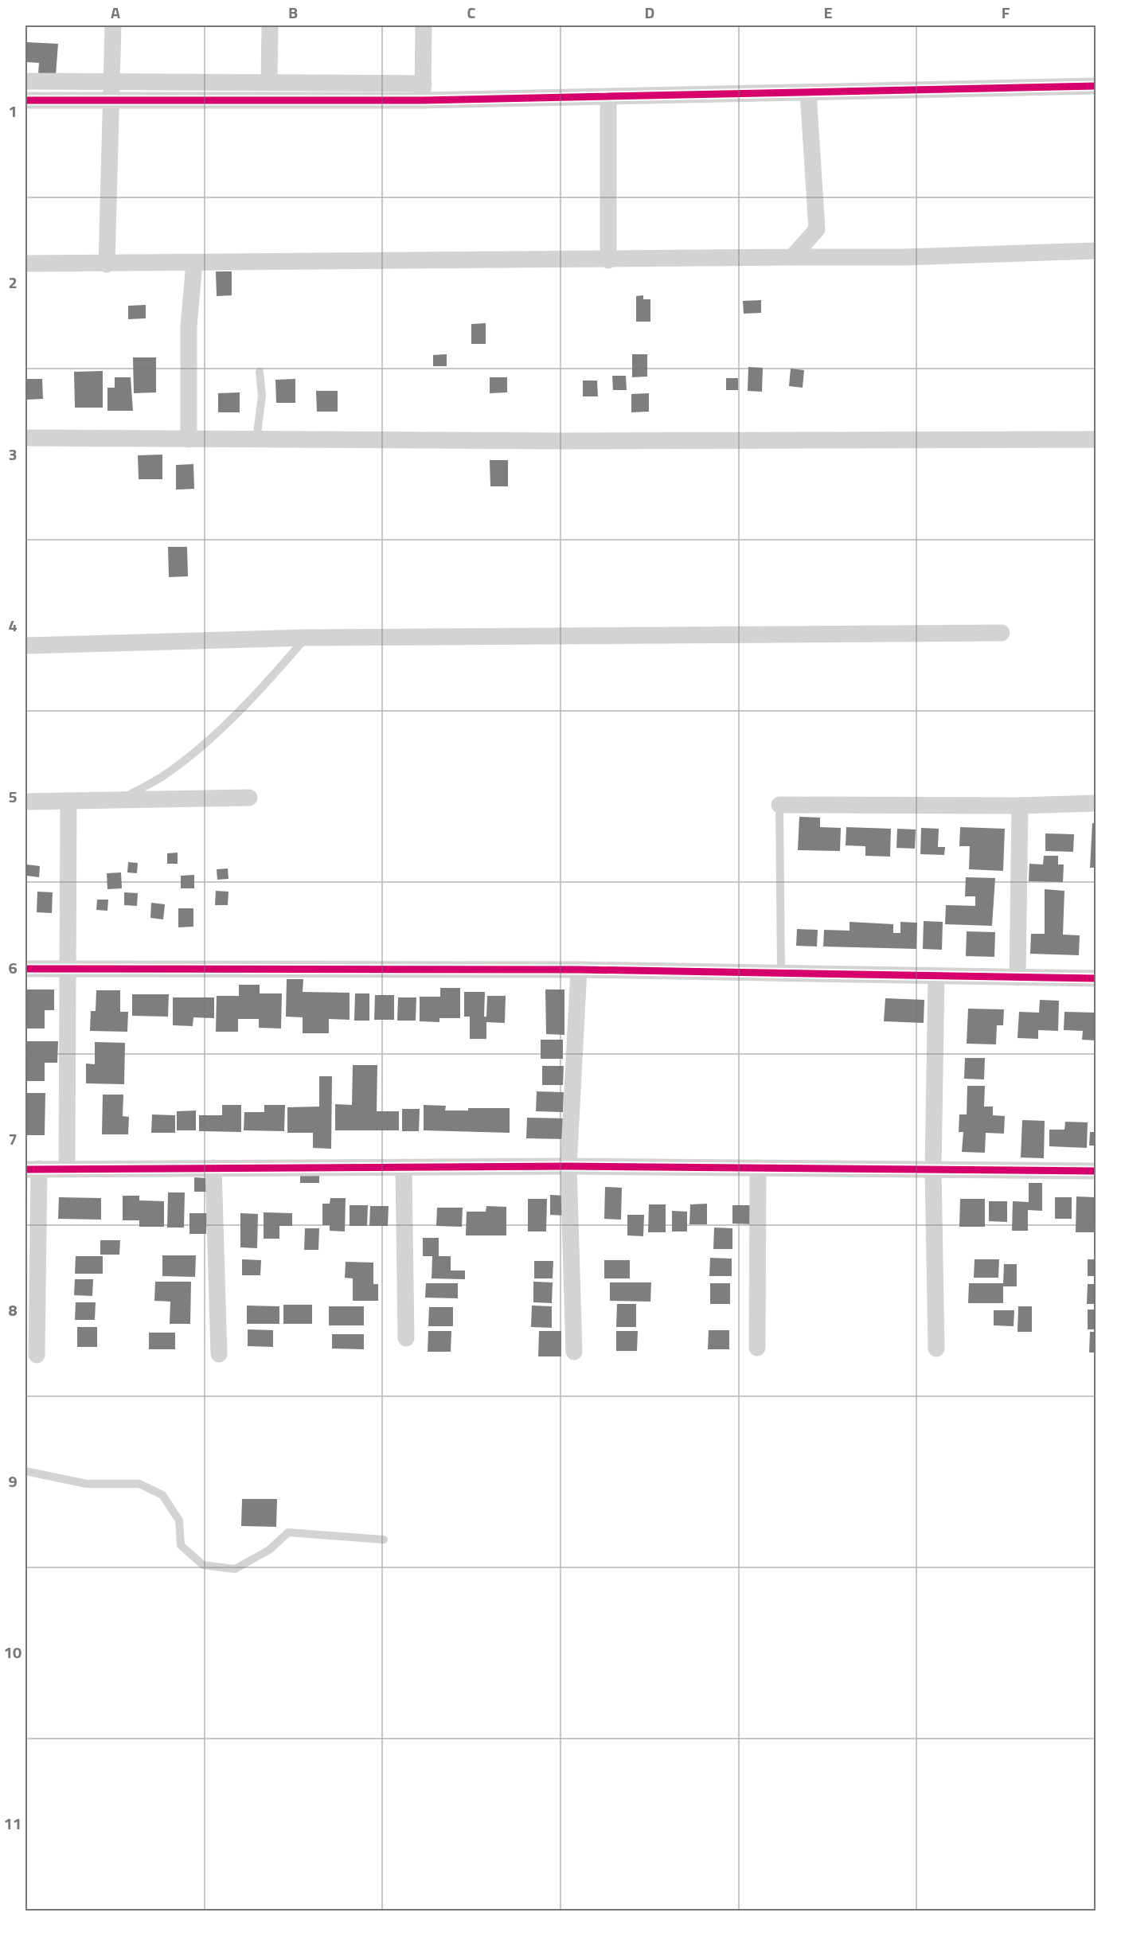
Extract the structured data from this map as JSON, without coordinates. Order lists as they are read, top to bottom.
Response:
{
  "grid": {
    "columns": [
      "A",
      "B",
      "C",
      "D",
      "E",
      "F"
    ],
    "rows": [
      "1",
      "2",
      "3",
      "4",
      "5",
      "6",
      "7",
      "8",
      "9",
      "10",
      "11"
    ]
  }
}
